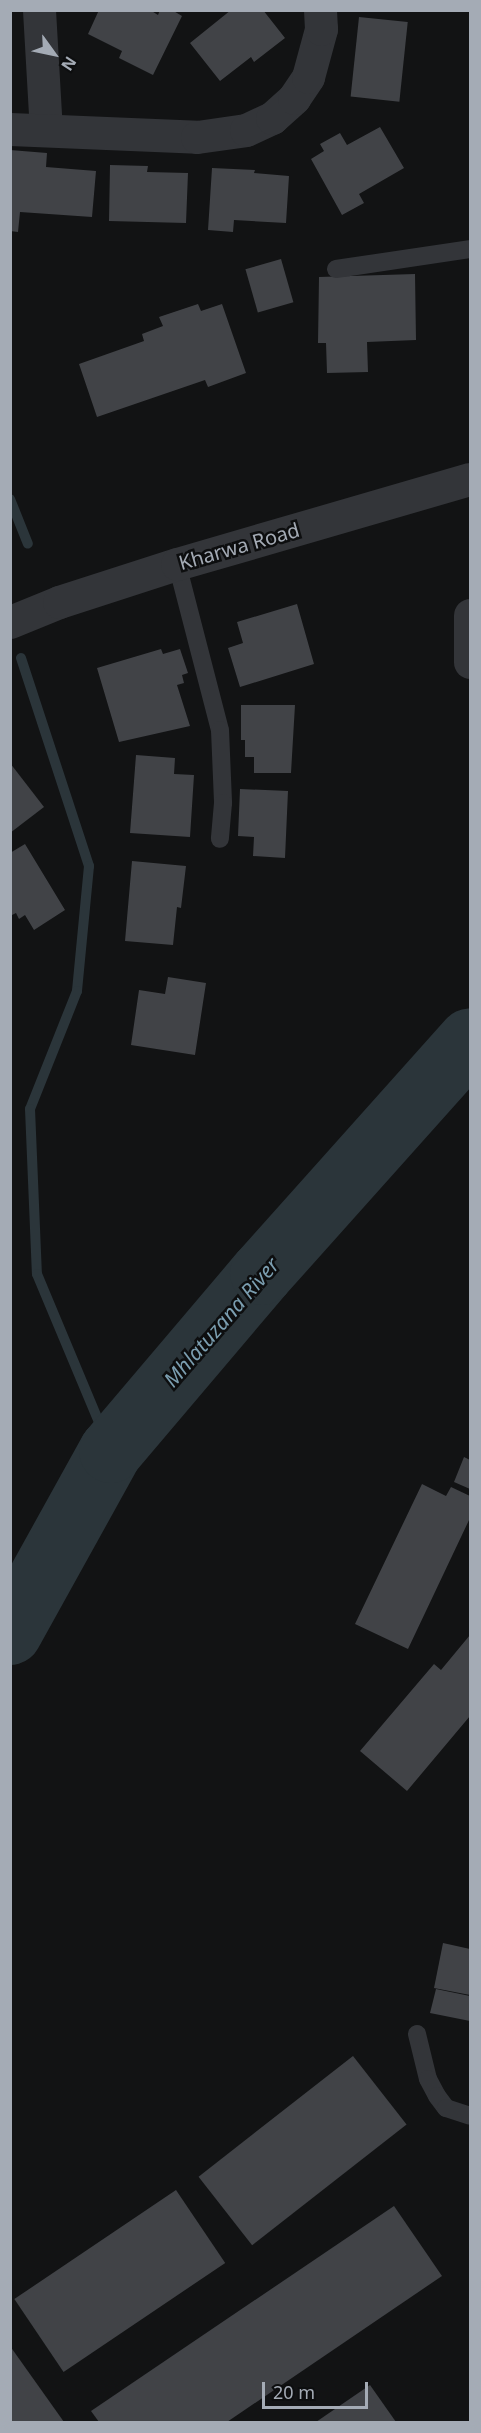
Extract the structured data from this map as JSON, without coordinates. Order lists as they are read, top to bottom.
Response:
{
  "streets": {
    "street": ["Kharwa Road"]
  },
  "water": ["Mhlatuzana River"],
  "scale_bar": "20 m",
  "north": "bottom right"
}
